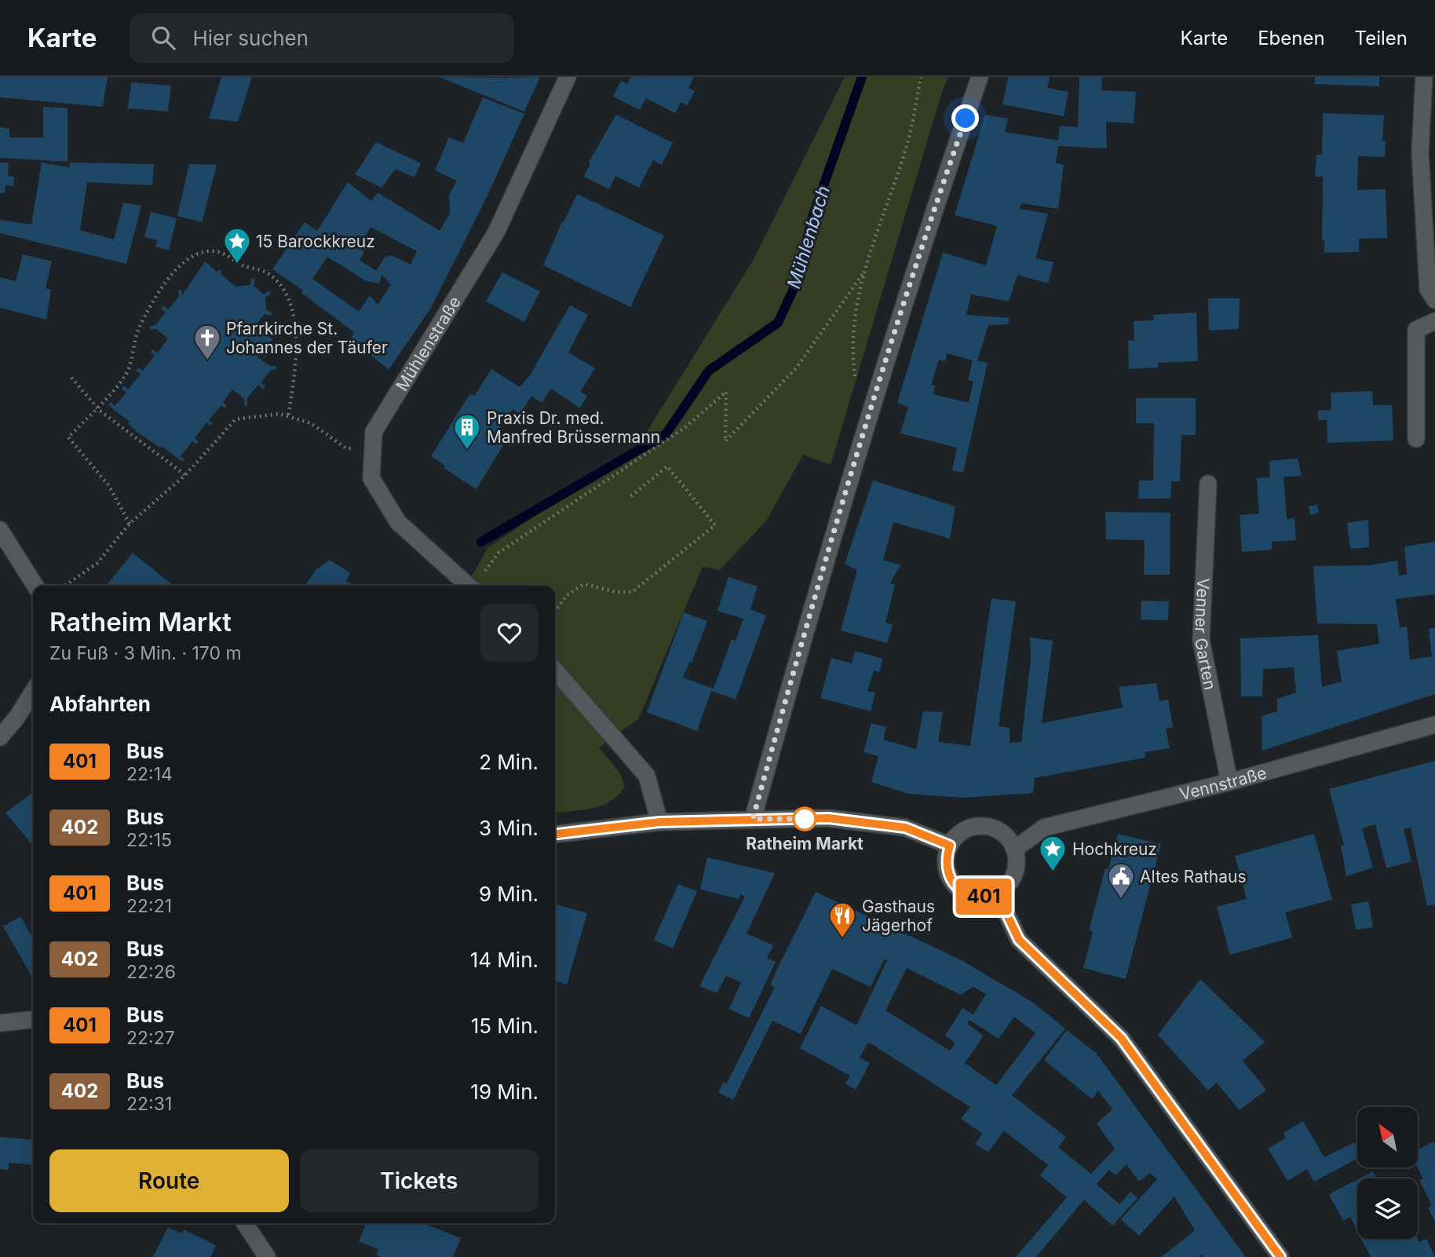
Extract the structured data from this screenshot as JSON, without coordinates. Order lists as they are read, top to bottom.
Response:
{
  "streets": {
    "street": ["Mühlenstraße", "Venner Garten", "Vennstraße"]
  },
  "crossings": [
    ["Venner Garten", "Vennstraße"]
  ],
  "water": ["Mühlenbach"],
  "places": {
    "place": ["15 Barockkreuz", "Hochkreuz"],
    "church": ["Pfarrkirche St. Johannes der Täufer"],
    "building": ["Praxis Dr. med. Manfred Brüssermann"],
    "other": ["Ratheim Markt"],
    "public building": ["Altes Rathaus"],
    "restaurant": ["Gasthaus Jägerhof"]
  },
  "lines": ["bus line 401"],
  "north": "top left",
  "page": {
    "header": "Karte",
    "search": "Hier suchen",
    "nav": ["Karte", "Ebenen", "Teilen"],
    "on_map": "401",
    "heading": [
      ["Ratheim Markt", "Zu Fuß · 3 Min. · 170 m"],
      "Abfahrten"
    ],
    "list": [
      {
        "mark": "401",
        "name": "Bus",
        "note": "22:14",
        "value": "2 Min."
      },
      {
        "mark": "402",
        "name": "Bus",
        "note": "22:15",
        "value": "3 Min."
      },
      {
        "mark": "401",
        "name": "Bus",
        "note": "22:21",
        "value": "9 Min."
      },
      {
        "mark": "402",
        "name": "Bus",
        "note": "22:26",
        "value": "14 Min."
      },
      {
        "mark": "401",
        "name": "Bus",
        "note": "22:27",
        "value": "15 Min."
      },
      {
        "mark": "402",
        "name": "Bus",
        "note": "22:31",
        "value": "19 Min."
      }
    ],
    "buttons": ["Route", "Tickets"]
  }
}
